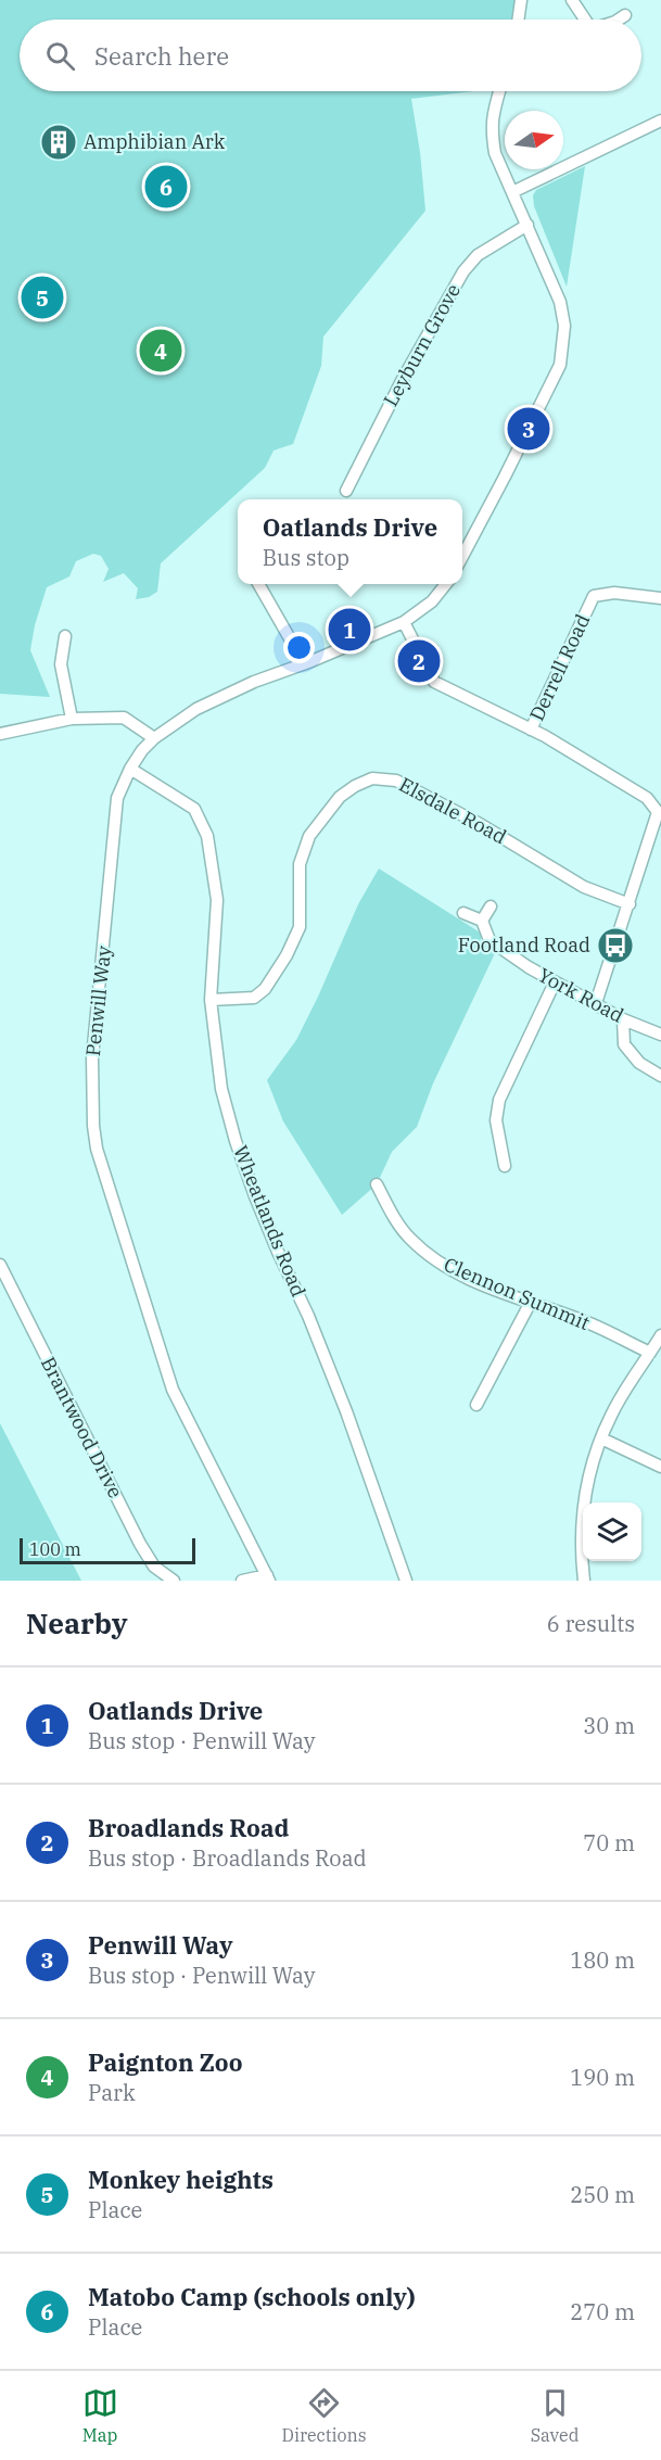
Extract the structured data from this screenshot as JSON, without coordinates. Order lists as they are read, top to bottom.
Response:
{
  "streets": {
    "street": [
      "Leyburn Grove",
      "Derrell Road",
      "Elsdale Road",
      "York Road",
      "Penwill Way",
      "Wheatlands Road",
      "Clennon Summit",
      "Brantwood Drive"
    ]
  },
  "crossings": [
    ["Elsdale Road", "Wheatlands Road"],
    ["Penwill Way", "Wheatlands Road"]
  ],
  "places": {
    "building": ["Amphibian Ark"],
    "bus stop": ["Footland Road"]
  },
  "scale_bar": "100 m",
  "north": "right",
  "page": {
    "search": "Search here",
    "pins": [
      "6",
      "5",
      "4",
      "3",
      "1",
      "2"
    ],
    "popup": ["Oatlands Drive", "Bus stop"],
    "scale": "100 m",
    "heading": ["Nearby", "6 results"],
    "list": [
      {
        "mark": "1",
        "name": "Oatlands Drive",
        "note": "Bus stop · Penwill Way",
        "value": "30 m"
      },
      {
        "mark": "2",
        "name": "Broadlands Road",
        "note": "Bus stop · Broadlands Road",
        "value": "70 m"
      },
      {
        "mark": "3",
        "name": "Penwill Way",
        "note": "Bus stop · Penwill Way",
        "value": "180 m"
      },
      {
        "mark": "4",
        "name": "Paignton Zoo",
        "note": "Park",
        "value": "190 m"
      },
      {
        "mark": "5",
        "name": "Monkey heights",
        "note": "Place",
        "value": "250 m"
      },
      {
        "mark": "6",
        "name": "Matobo Camp (schools only)",
        "note": "Place",
        "value": "270 m"
      }
    ],
    "nav": ["Map", "Directions", "Saved"]
  }
}
